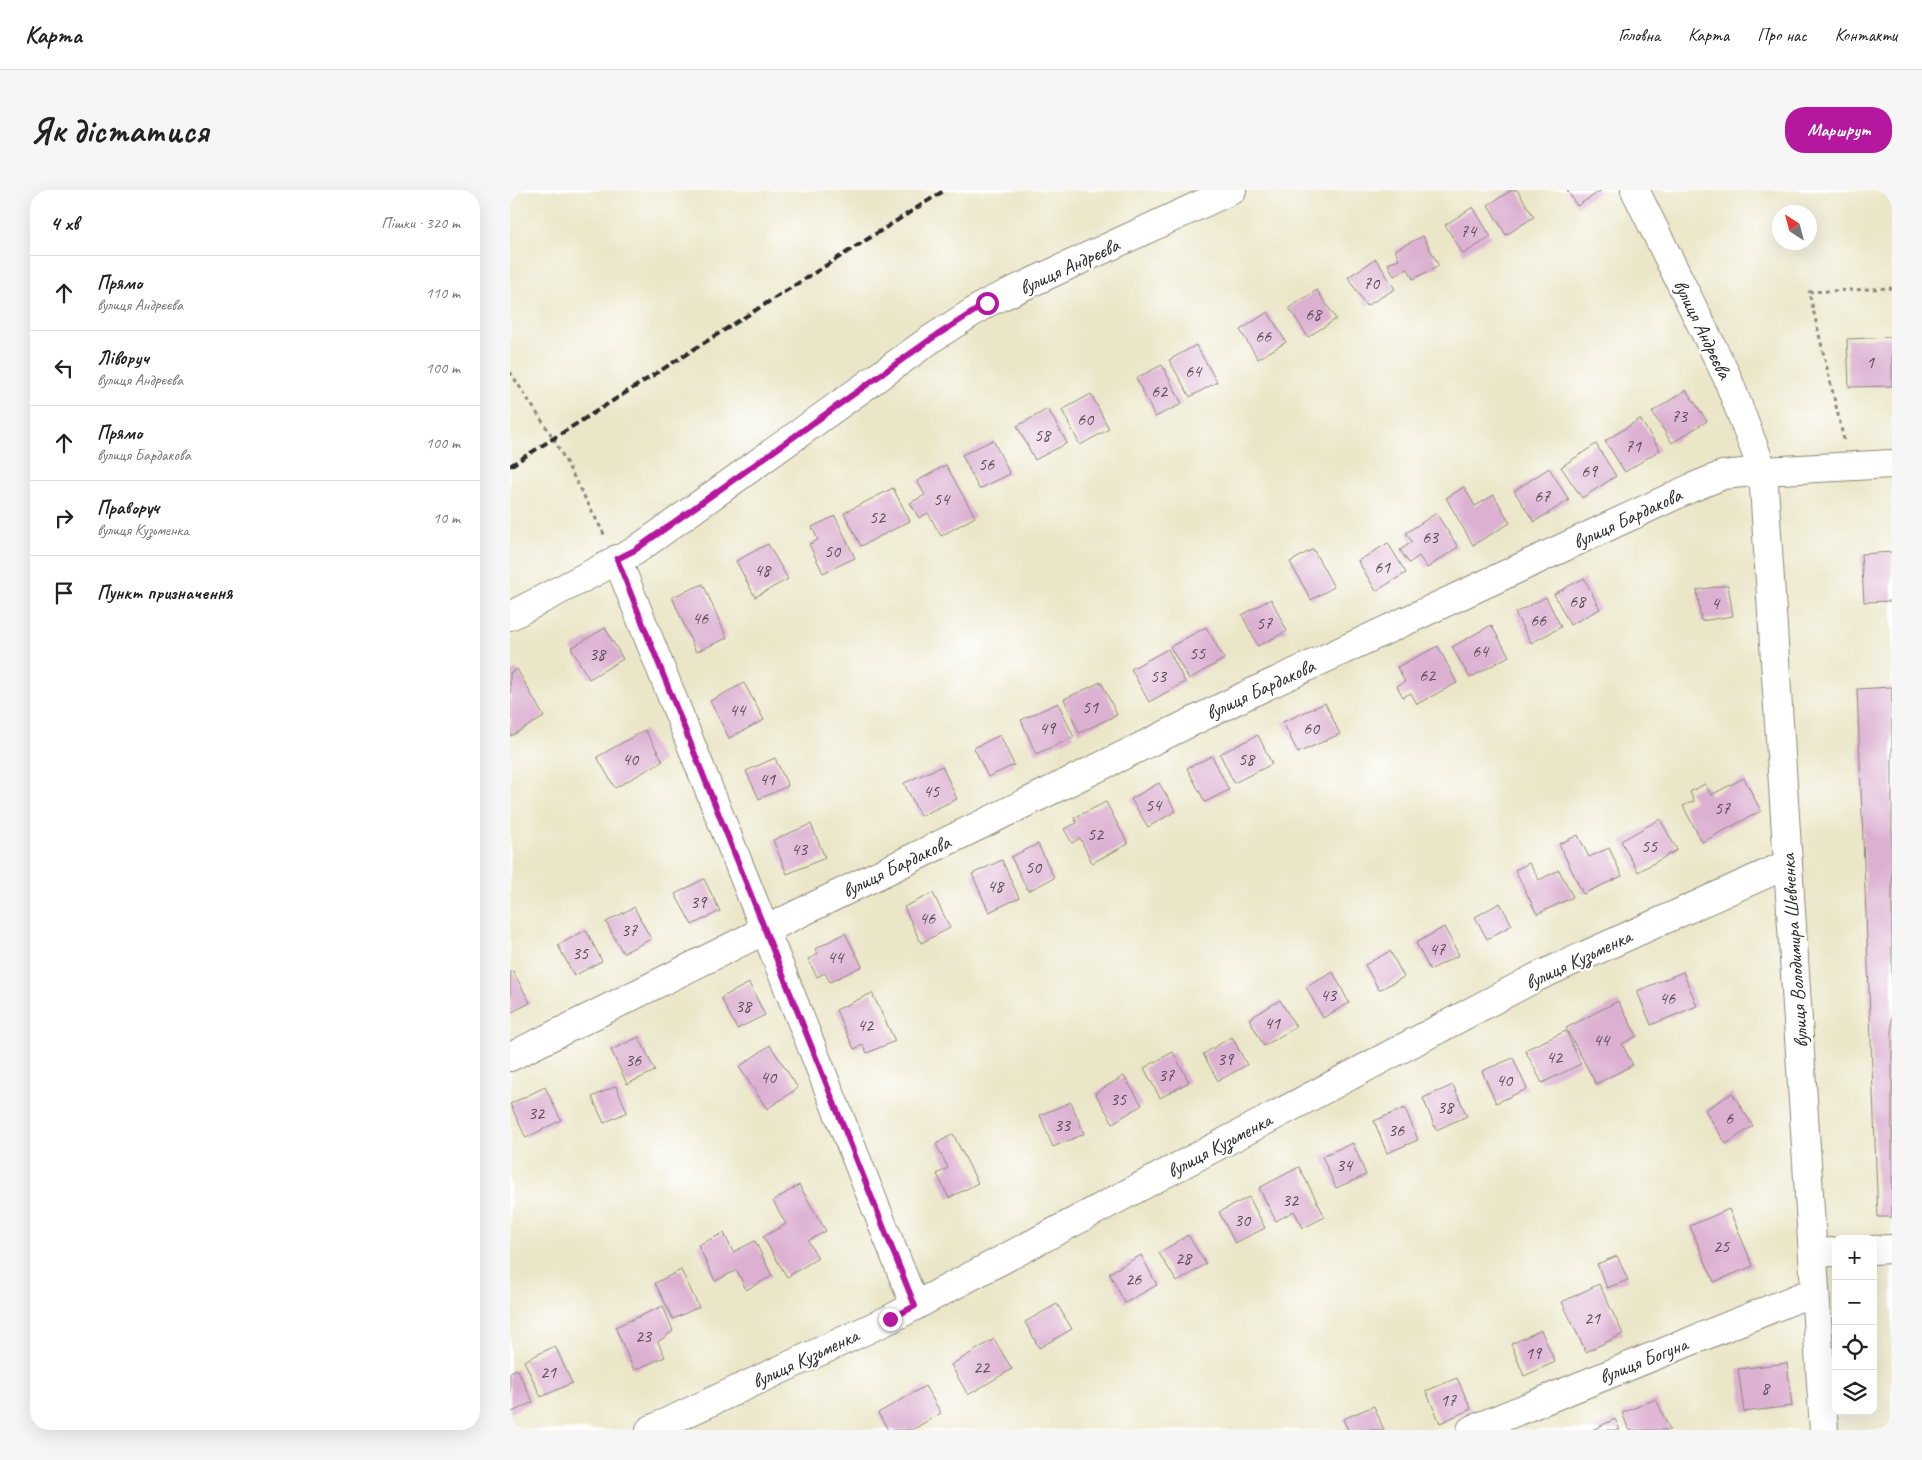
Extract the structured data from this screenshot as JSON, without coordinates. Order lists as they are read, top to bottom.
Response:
{
  "streets": {
    "street": [
      "вулиця Андрєєва",
      "вулиця Бардакова",
      "вулиця Володимира Шевченка",
      "вулиця Кузьменка",
      "вулиця Богуна"
    ]
  },
  "crossings": [
    ["вулиця Андрєєва", "вулиця Бардакова"],
    ["вулиця Андрєєва", "вулиця Володимира Шевченка"],
    ["вулиця Бардакова", "вулиця Володимира Шевченка"],
    ["вулиця Володимира Шевченка", "вулиця Кузьменка"],
    ["вулиця Володимира Шевченка", "вулиця Богуна"]
  ],
  "house_numbers": [
    "74",
    "70",
    "68",
    "66",
    "1",
    "64",
    "62",
    "73",
    "60",
    "58",
    "71",
    "56",
    "69",
    "67",
    "54",
    "52",
    "63",
    "50",
    "61",
    "48",
    "68",
    "4",
    "46",
    "66",
    "57",
    "64",
    "55",
    "38",
    "62",
    "53",
    "51",
    "44",
    "49",
    "60",
    "40",
    "58",
    "41",
    "45",
    "54",
    "57",
    "52",
    "55",
    "43",
    "50",
    "48",
    "39",
    "46",
    "37",
    "47",
    "35",
    "44",
    "43",
    "46",
    "38",
    "41",
    "42",
    "44",
    "42",
    "39",
    "36",
    "37",
    "40",
    "40",
    "35",
    "38",
    "32",
    "6",
    "33",
    "36",
    "34",
    "32",
    "30",
    "25",
    "28",
    "26",
    "21",
    "23",
    "19",
    "22",
    "21",
    "8",
    "17"
  ],
  "north": "top left",
  "page": {
    "header": "Карта",
    "nav": [
      "Головна",
      "Карта",
      "Про нас",
      "Контакти"
    ],
    "buttons": "Маршрут",
    "title": "Як дістатися",
    "heading": ["4 хв", "Пішки · 320 m"],
    "list": [
      ["Прямо", "вулиця Андрєєва", "110 m"],
      ["Ліворуч", "вулиця Андрєєва", "100 m"],
      ["Прямо", "вулиця Бардакова", "100 m"],
      ["Праворуч", "вулиця Кузьменка", "10 m"],
      "Пункт призначення"
    ],
    "map_buttons": ["+", "−"]
  }
}
